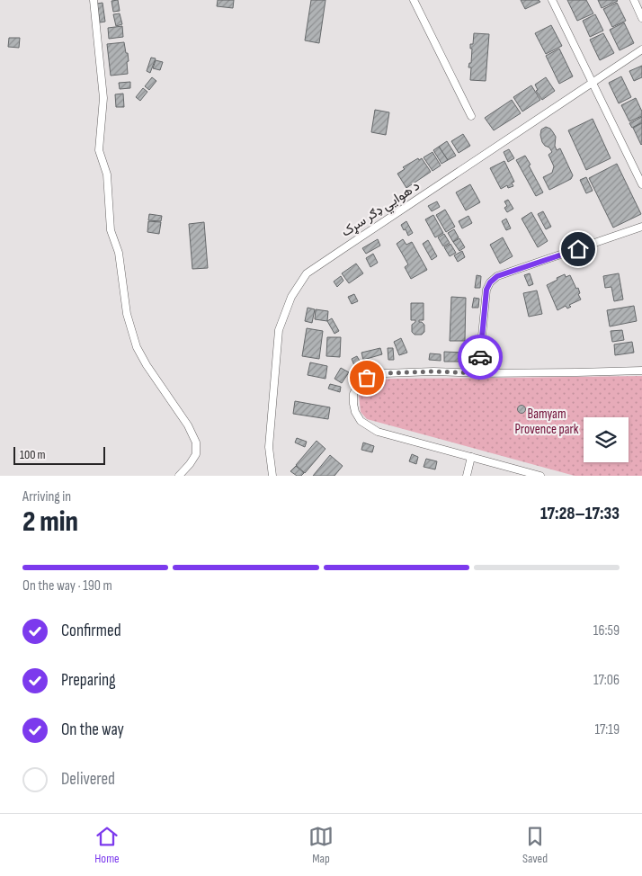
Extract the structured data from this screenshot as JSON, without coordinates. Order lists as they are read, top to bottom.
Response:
{
  "streets": {
    "street": ["د هوايي ډګر سړک"]
  },
  "parks": ["Bamyam Provence park"],
  "scale_bar": "100 m",
  "page": {
    "scale": "100 m",
    "heading": ["2 min", "Arriving in", "17:28–17:33"],
    "bar": "On the way · 190 m",
    "list": [
      ["Confirmed", "16:59"],
      ["Preparing", "17:06"],
      ["On the way", "17:19"],
      "Delivered"
    ],
    "tabs": ["Home", "Map", "Saved"]
  }
}
